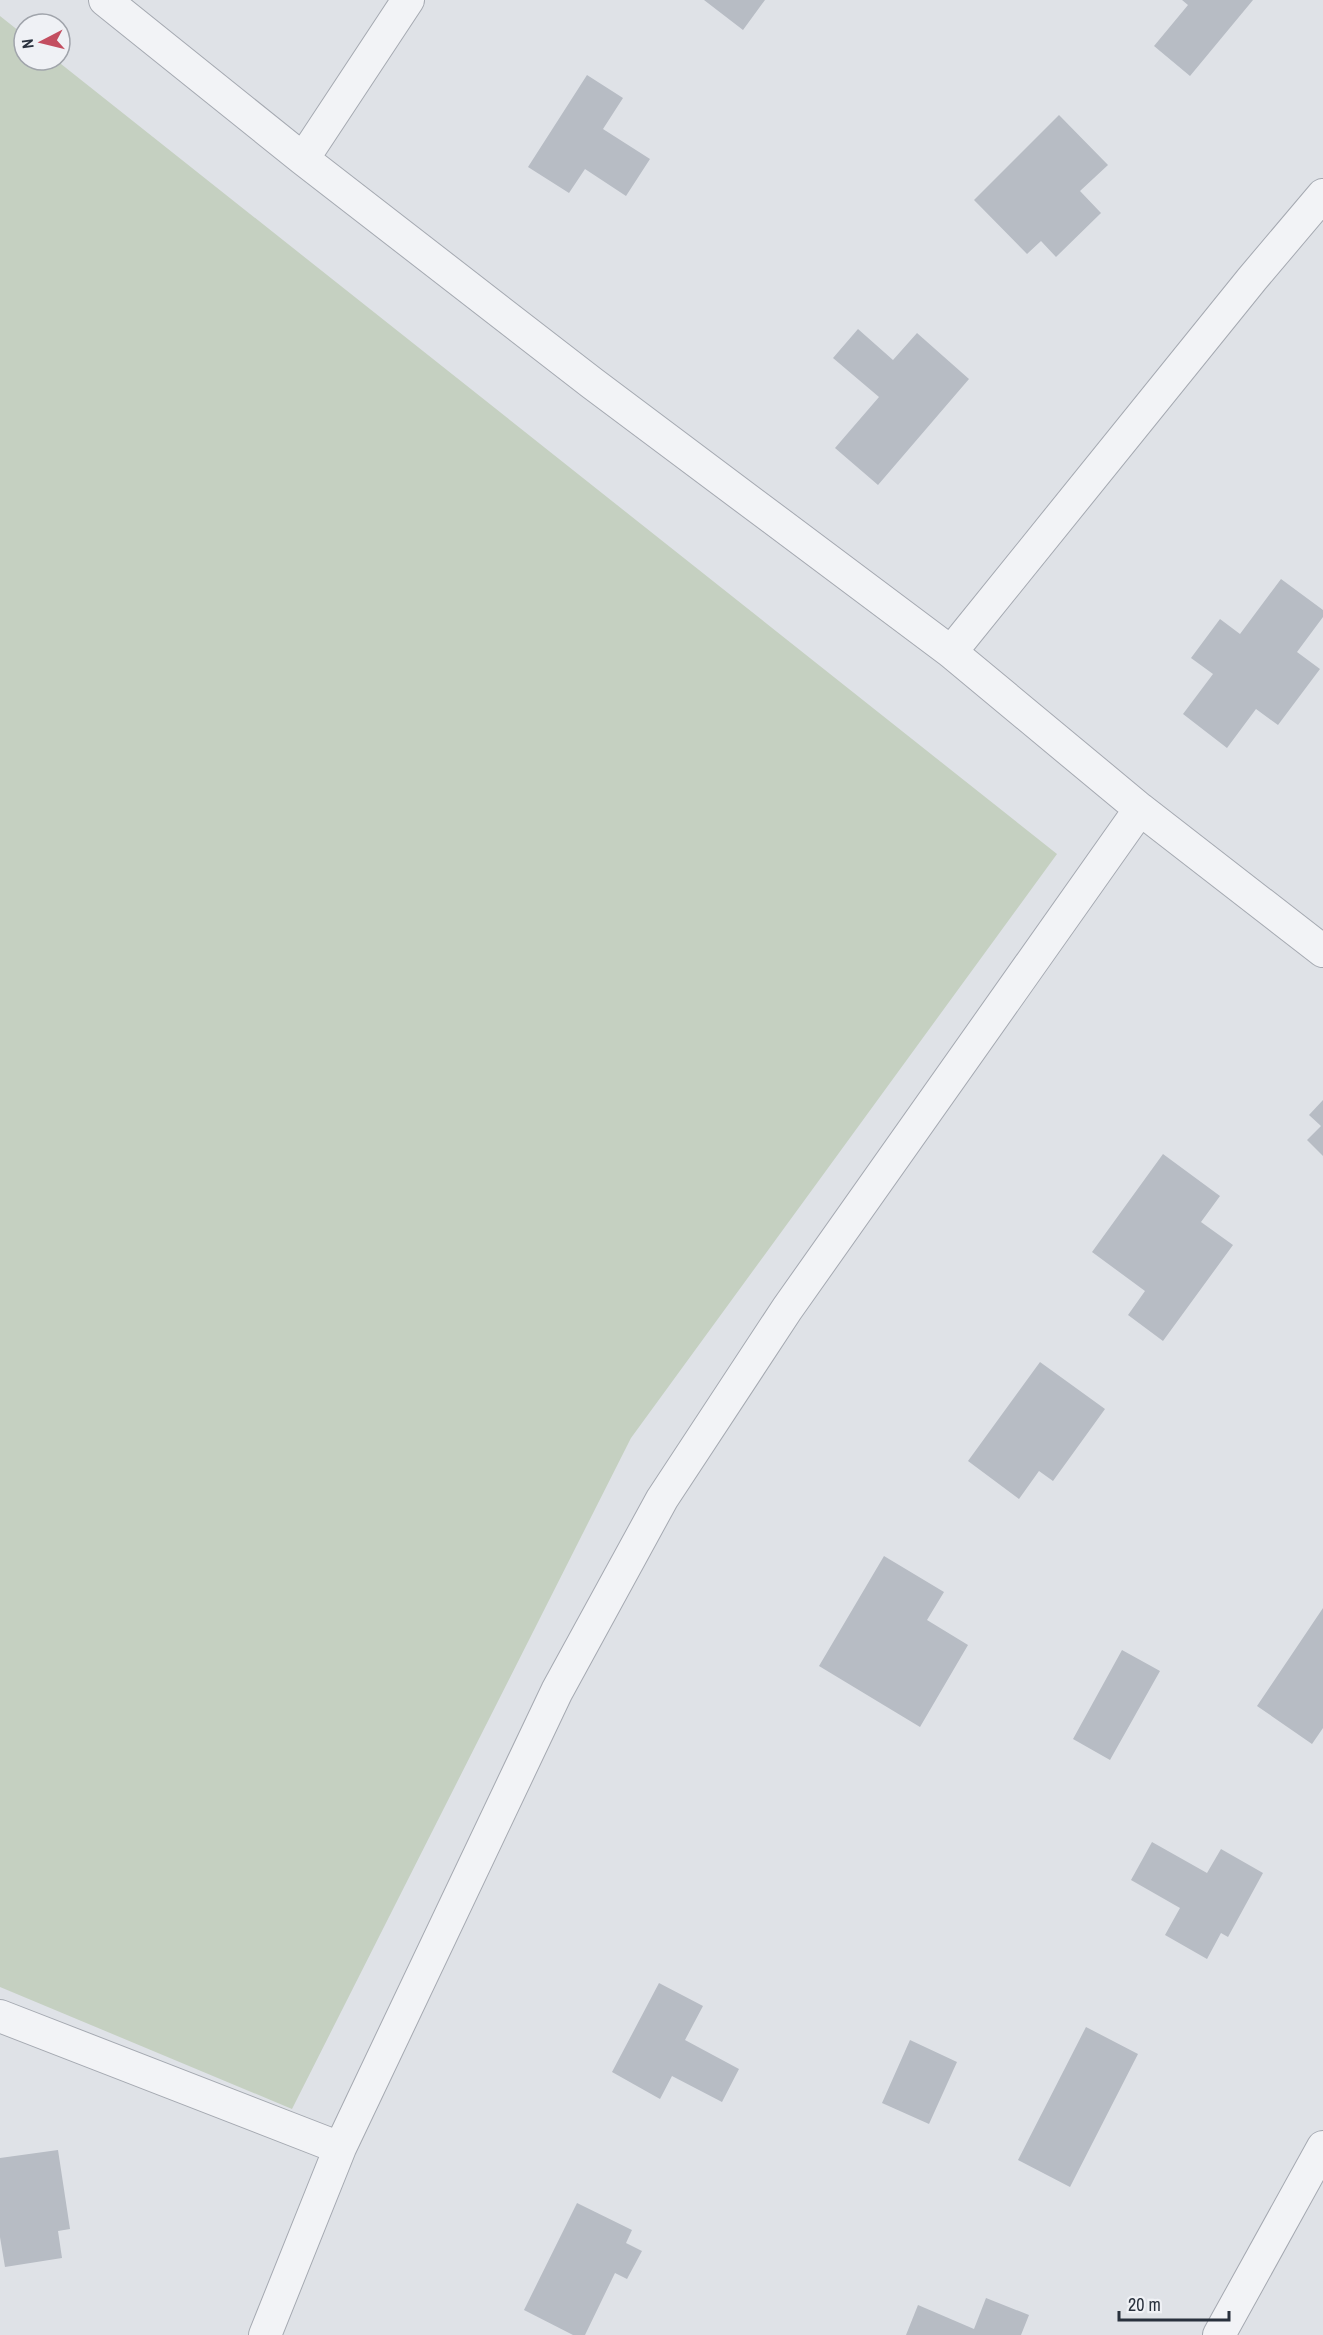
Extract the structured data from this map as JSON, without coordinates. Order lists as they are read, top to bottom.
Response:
{
  "scale_bar": "20 m",
  "north": "left"
}
